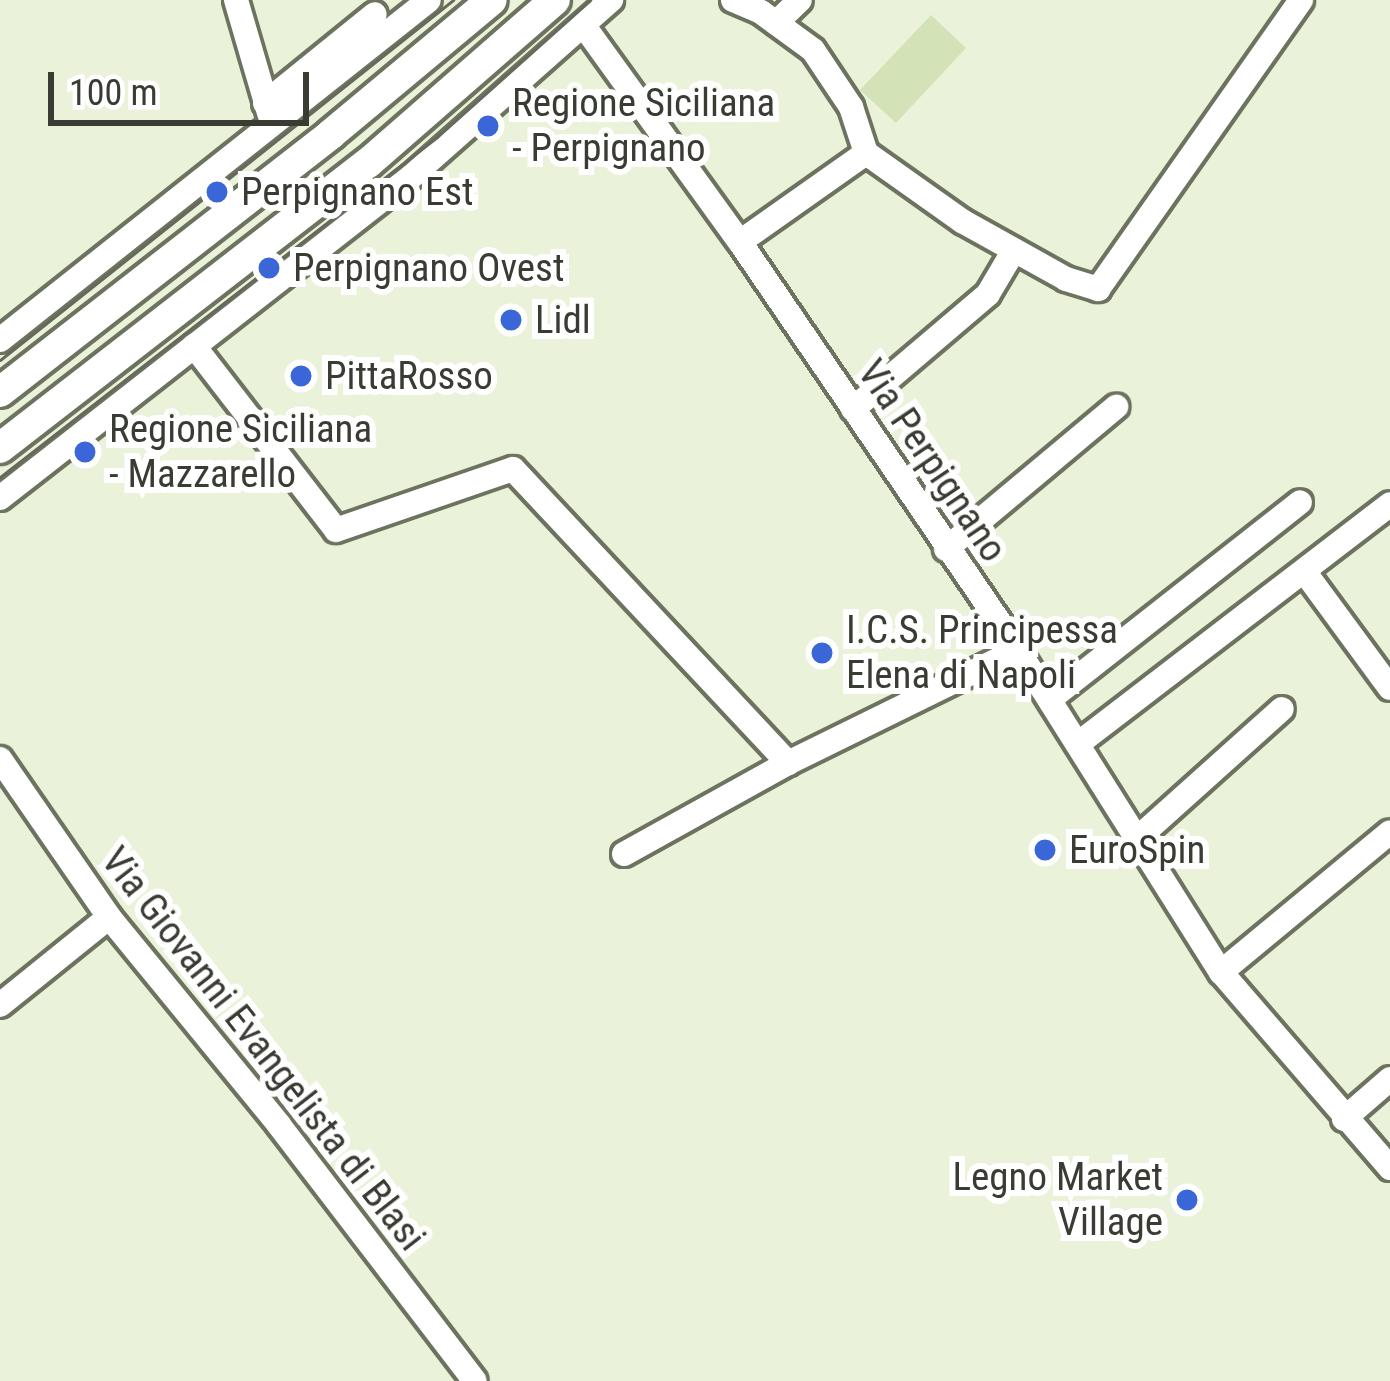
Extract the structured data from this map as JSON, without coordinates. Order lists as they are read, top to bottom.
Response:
{
  "streets": {
    "street": ["Via Perpignano", "Via Giovanni Evangelista di Blasi"]
  },
  "places": [
    "Regione Siciliana - Perpignano",
    "Perpignano Est",
    "Perpignano Ovest",
    "Lidl",
    "PittaRosso",
    "Regione Siciliana - Mazzarello",
    "I.C.S. Principessa Elena di Napoli",
    "EuroSpin",
    "Legno Market Village"
  ],
  "scale_bar": "100 m"
}
